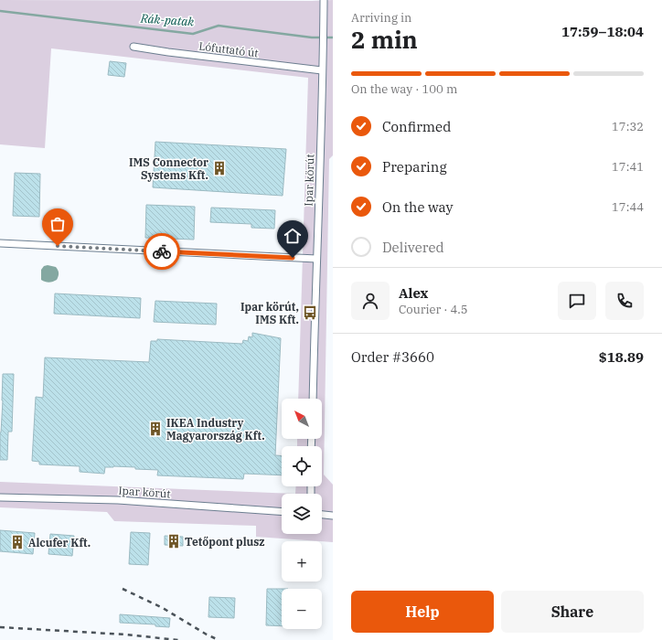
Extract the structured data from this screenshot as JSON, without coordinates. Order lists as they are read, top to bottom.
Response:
{
  "streets": {
    "street": ["Lófuttató út", "Ipar körút"]
  },
  "crossings": [
    ["Lófuttató út", "Ipar körút"]
  ],
  "water": ["Rák-patak"],
  "places": {
    "building": [
      "IMS Connector Systems Kft.",
      "IKEA Industry Magyarország Kft.",
      "Tetőpont plusz",
      "Alcufer Kft."
    ],
    "bus stop": ["Ipar körút, IMS Kft."]
  },
  "north": "top left",
  "page": {
    "heading": ["2 min", "Arriving in", "17:59–18:04"],
    "panel": [
      "Alex",
      "Courier · 4.5",
      "Order #3660",
      "$18.89"
    ],
    "bar": "On the way · 100 m",
    "list": [
      ["Confirmed", "17:32"],
      ["Preparing", "17:41"],
      ["On the way", "17:44"],
      "Delivered"
    ],
    "map_buttons": ["+", "−"],
    "buttons": ["Help", "Share"]
  }
}
